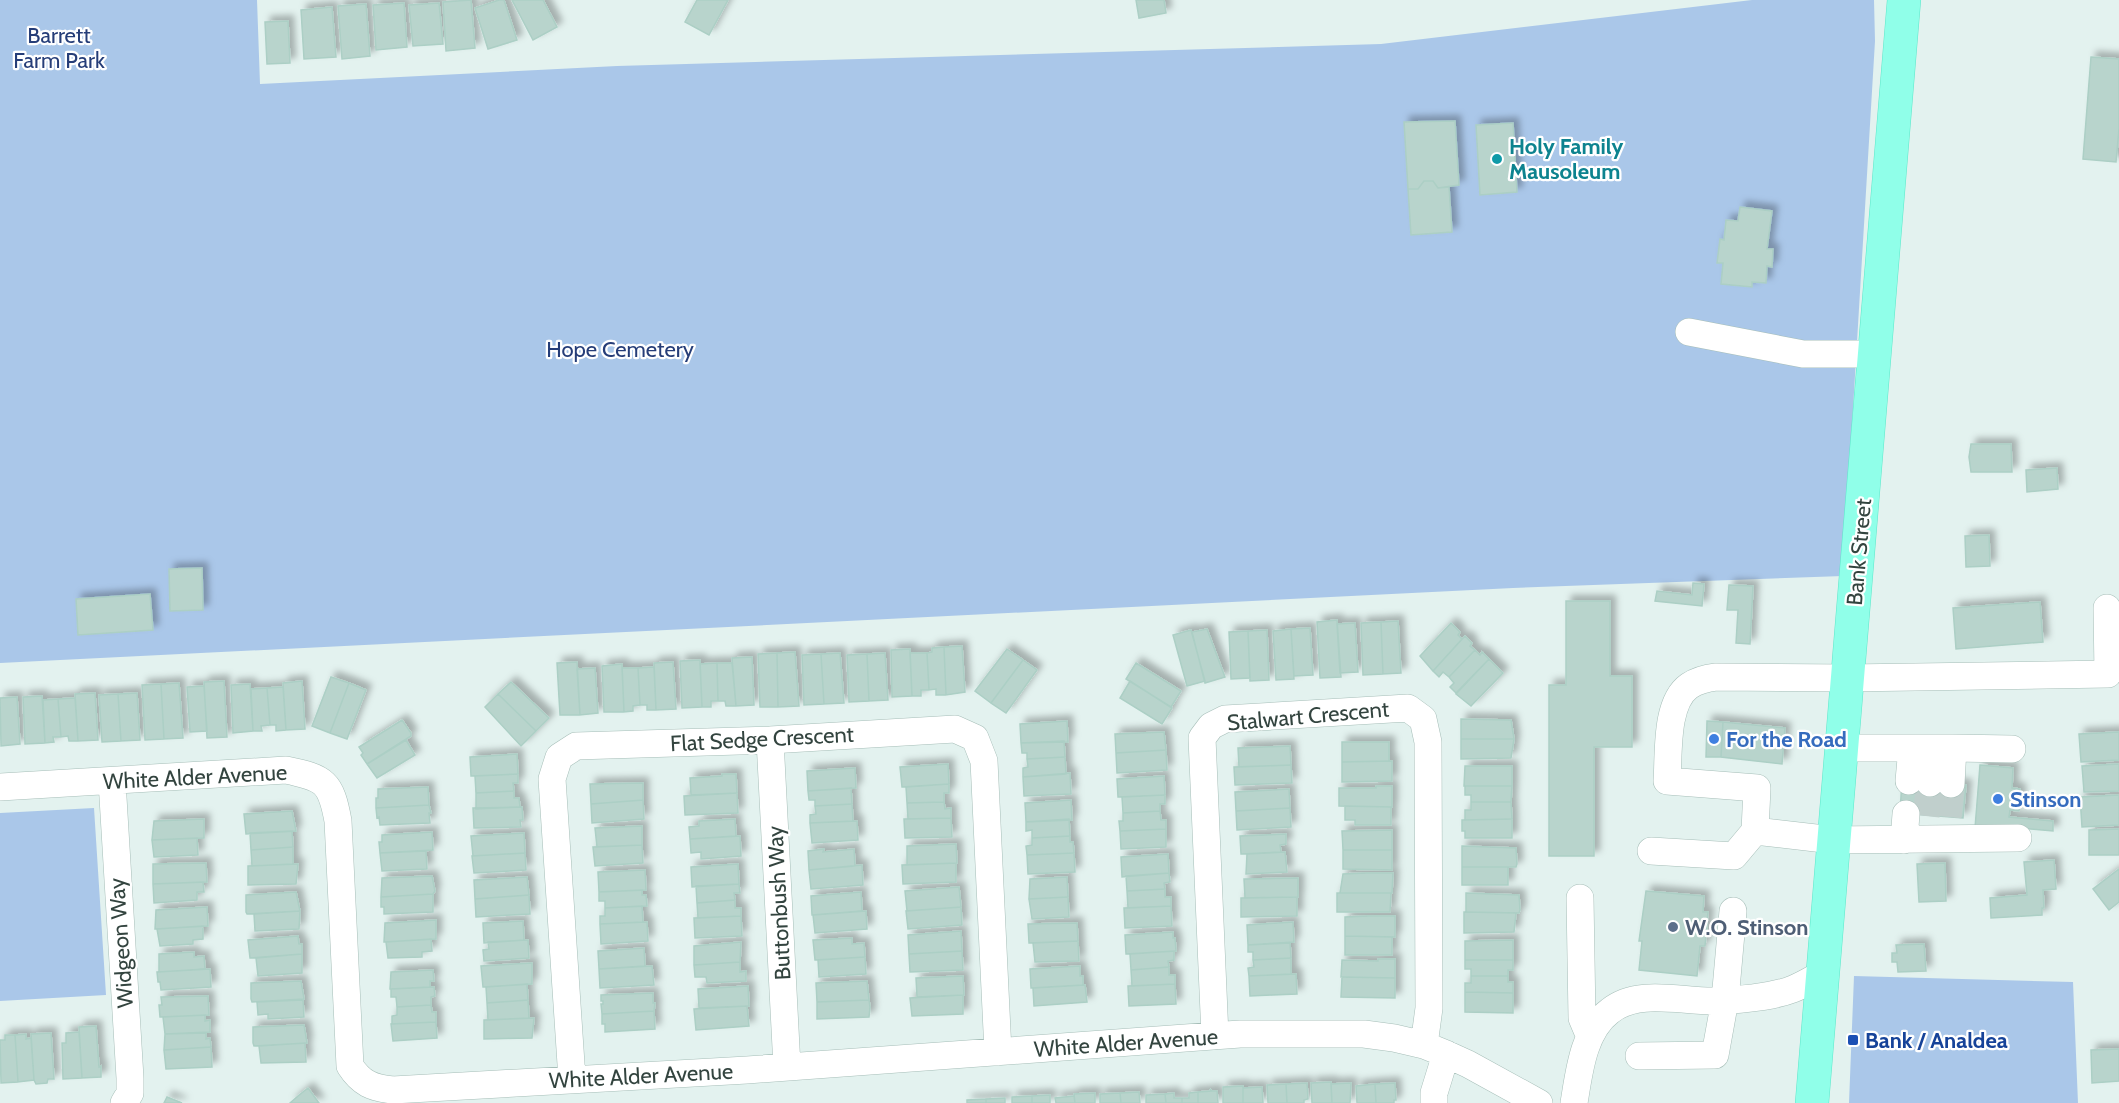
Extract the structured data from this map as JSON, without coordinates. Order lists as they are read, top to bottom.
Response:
{
  "streets": {
    "main road": ["Bank Street"],
    "street": [
      "Stalwart Crescent",
      "Flat Sedge Crescent",
      "White Alder Avenue",
      "Buttonbush Way",
      "Widgeon Way"
    ]
  },
  "crossings": [
    ["Stalwart Crescent", "White Alder Avenue"],
    ["Flat Sedge Crescent", "White Alder Avenue"],
    ["Flat Sedge Crescent", "Buttonbush Way"],
    ["White Alder Avenue", "Buttonbush Way"],
    ["White Alder Avenue", "Widgeon Way"]
  ],
  "parks": ["Barrett Farm Park", "Hope Cemetery"],
  "places": {
    "other": [
      "Holy Family Mausoleum",
      "For the Road",
      "Stinson",
      "W.O. Stinson"
    ],
    "transit": ["Bank / Analdea"]
  }
}
